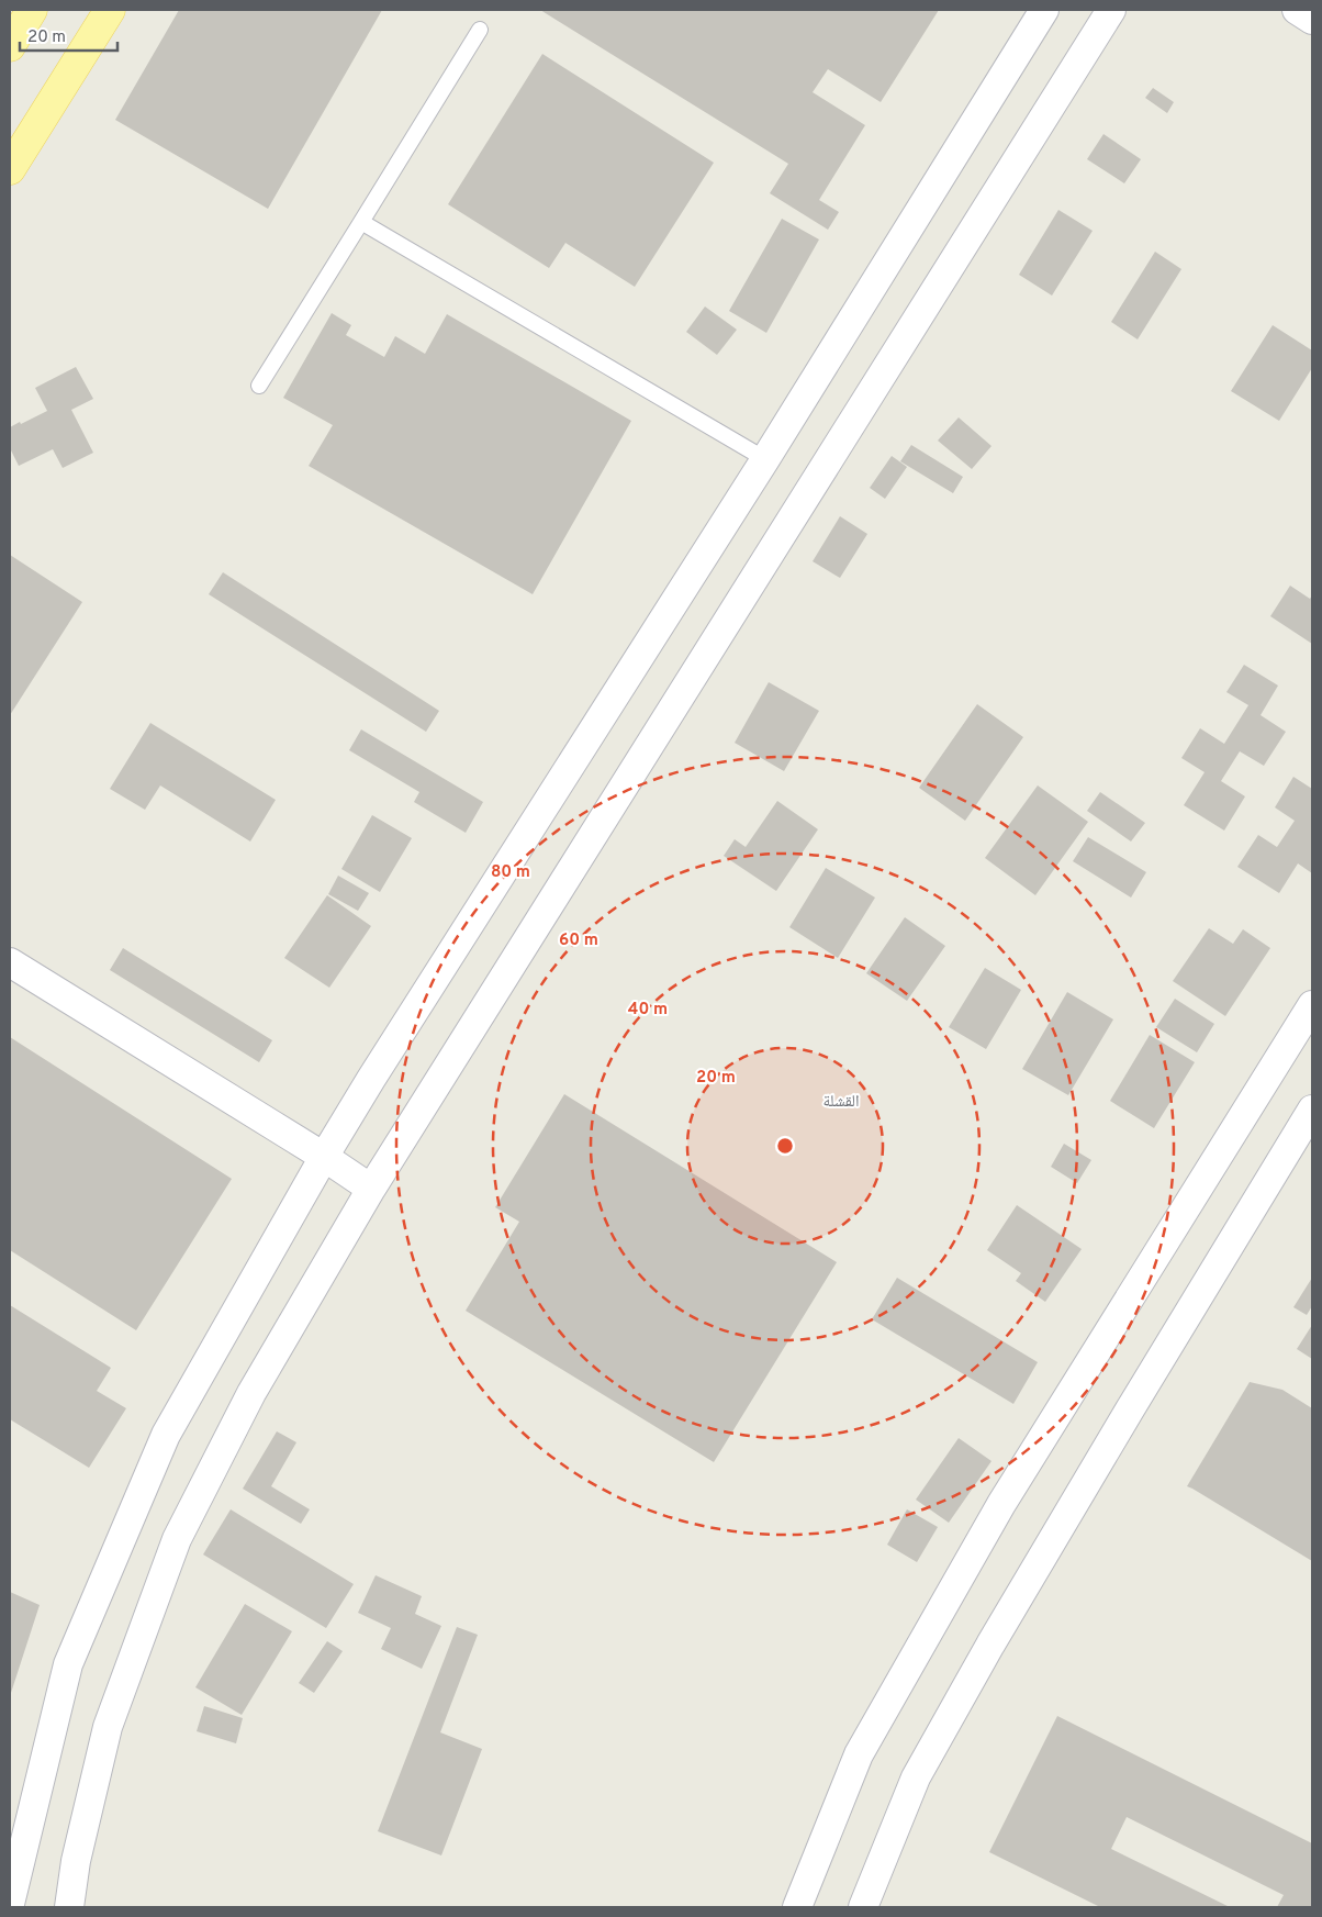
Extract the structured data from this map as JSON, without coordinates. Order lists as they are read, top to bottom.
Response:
{
  "districts": ["القشلة"],
  "scale_bar": "20 m",
  "rings": [
    "80 m",
    "60 m",
    "40 m",
    "20 m"
  ]
}
